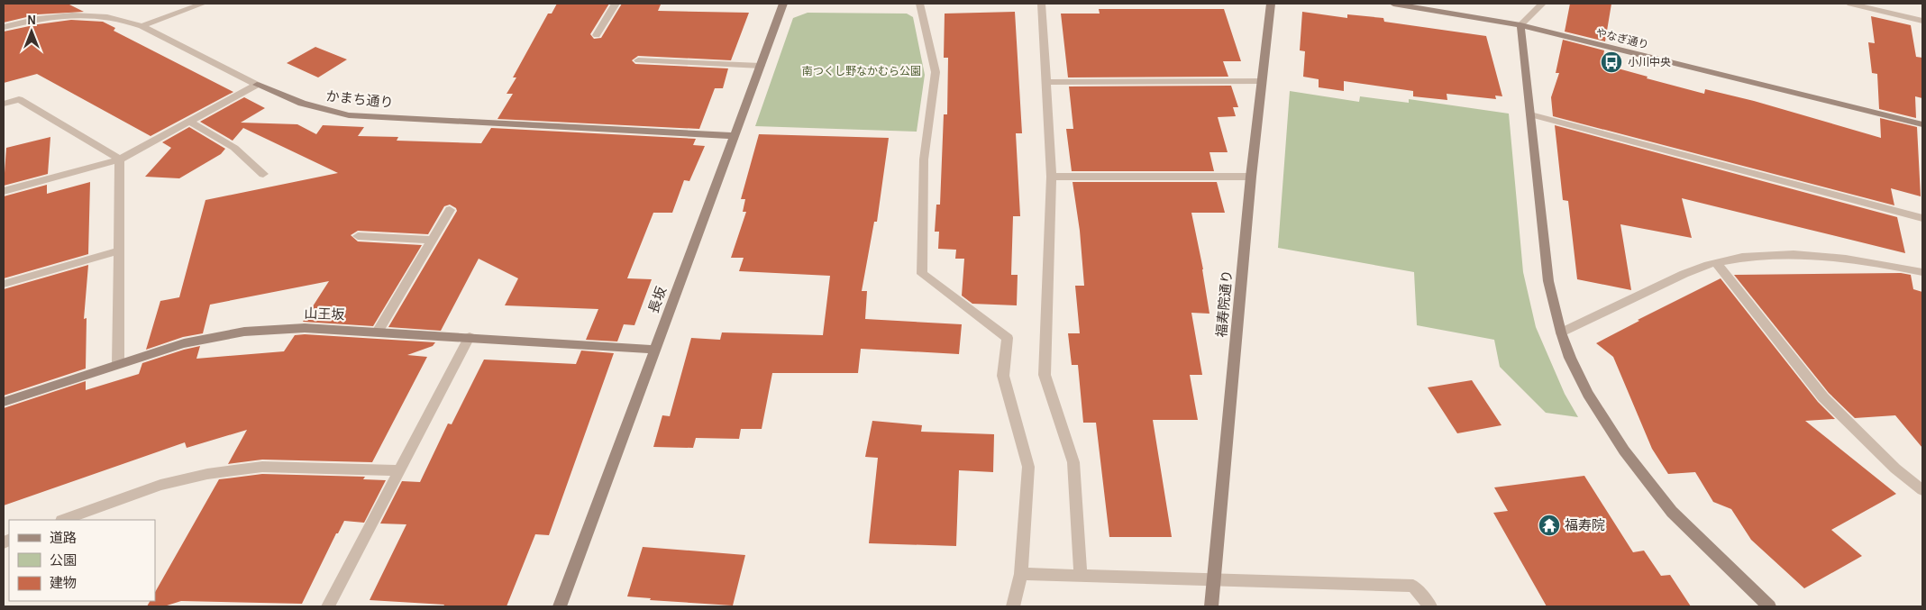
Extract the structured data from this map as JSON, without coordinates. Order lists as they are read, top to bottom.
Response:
{
  "streets": {
    "street": [
      "やなぎ通り",
      "かまち通り",
      "長坂",
      "福寿院通り",
      "山王坂"
    ]
  },
  "crossings": [
    ["かまち通り", "長坂"],
    ["長坂", "山王坂"]
  ],
  "parks": ["南つくし野なかむら公園"],
  "places": {
    "bus stop": ["小川中央"],
    "temple": ["福寿院"]
  },
  "legend": ["道路", "公園", "建物"],
  "north": "top"
}
